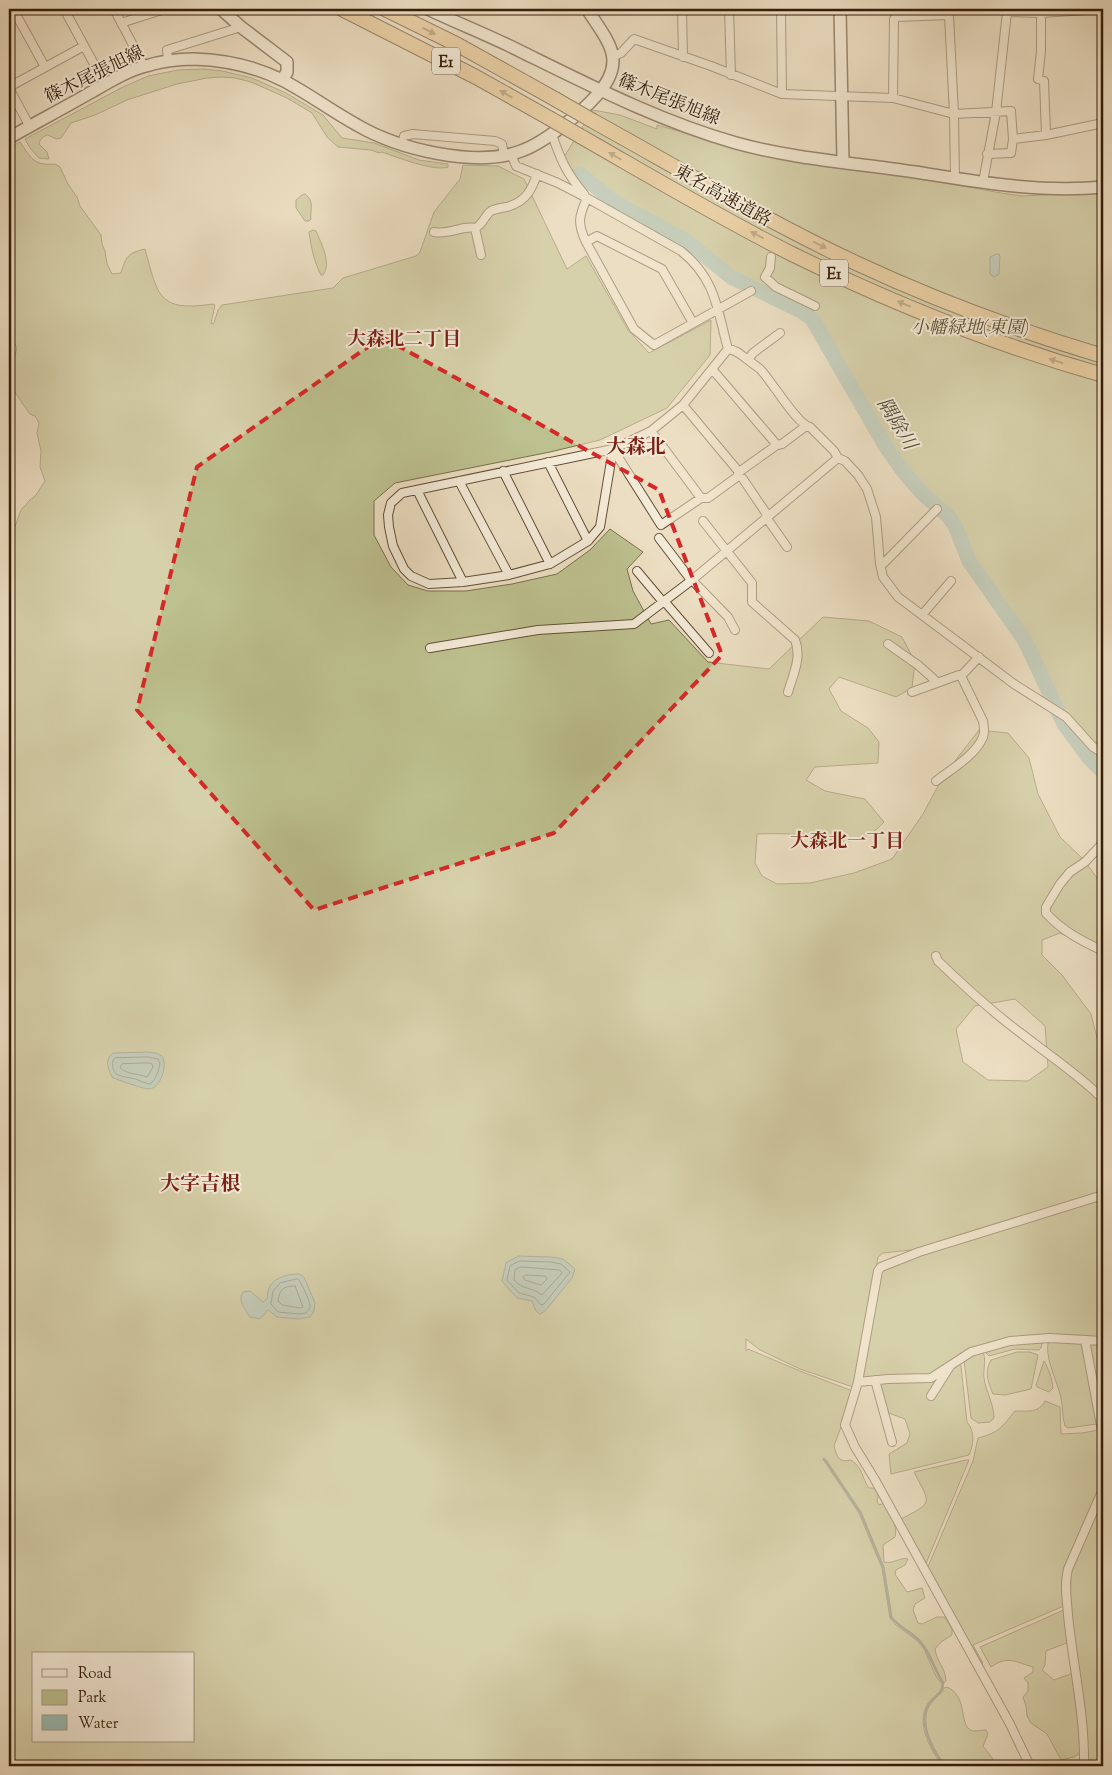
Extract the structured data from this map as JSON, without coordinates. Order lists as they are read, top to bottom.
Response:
{
  "streets": {
    "highway": ["E1", "東名高速道路"],
    "main road": ["篠木尾張旭線"]
  },
  "districts": [
    "大森北二丁目",
    "大森北",
    "大森北一丁目",
    "大字吉根"
  ],
  "water": ["隅除川"],
  "parks": ["小幡緑地(東園)"],
  "legend": ["Road", "Park", "Water"]
}
